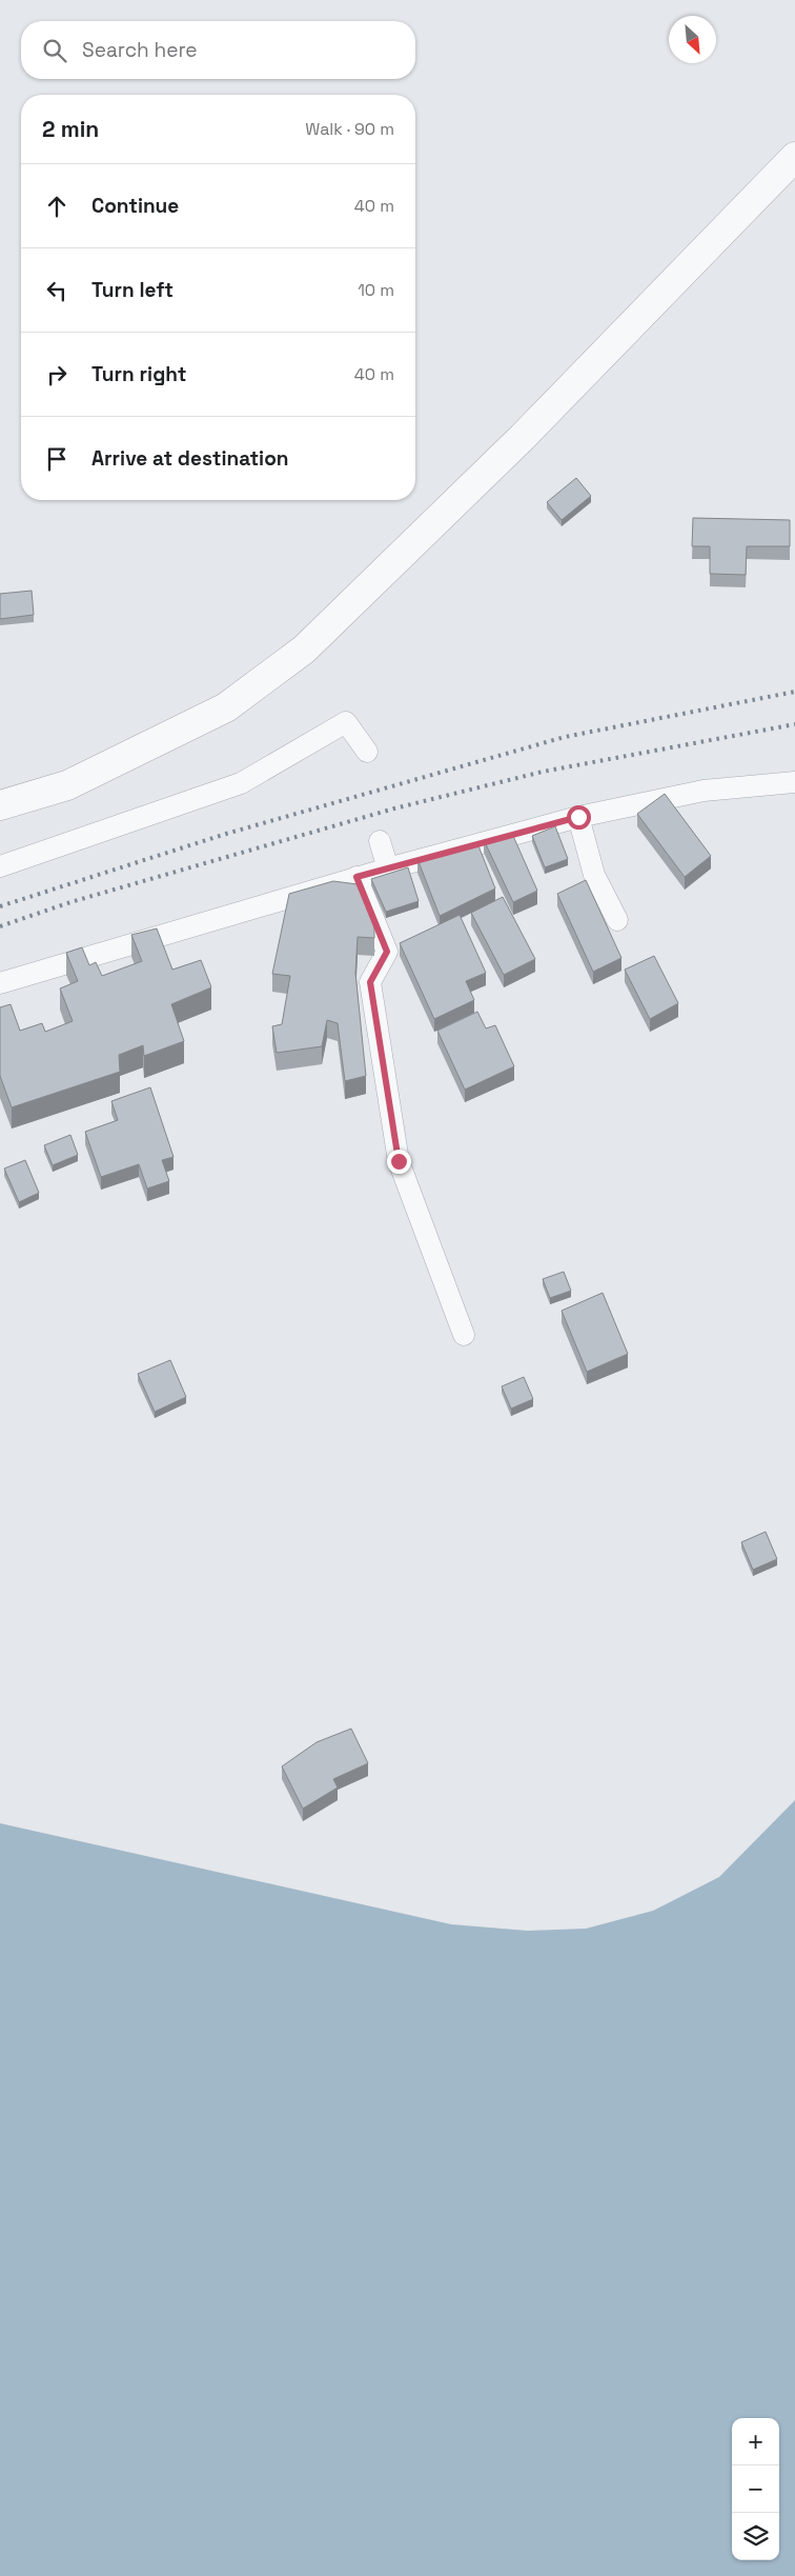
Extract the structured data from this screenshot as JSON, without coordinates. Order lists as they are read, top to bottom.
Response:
{
  "north": "bottom right",
  "page": {
    "search": "Search here",
    "heading": ["2 min", "Walk · 90 m"],
    "list": [
      ["Continue", "40 m"],
      ["Turn left", "10 m"],
      ["Turn right", "40 m"],
      "Arrive at destination"
    ],
    "map_buttons": ["+", "−"]
  }
}
